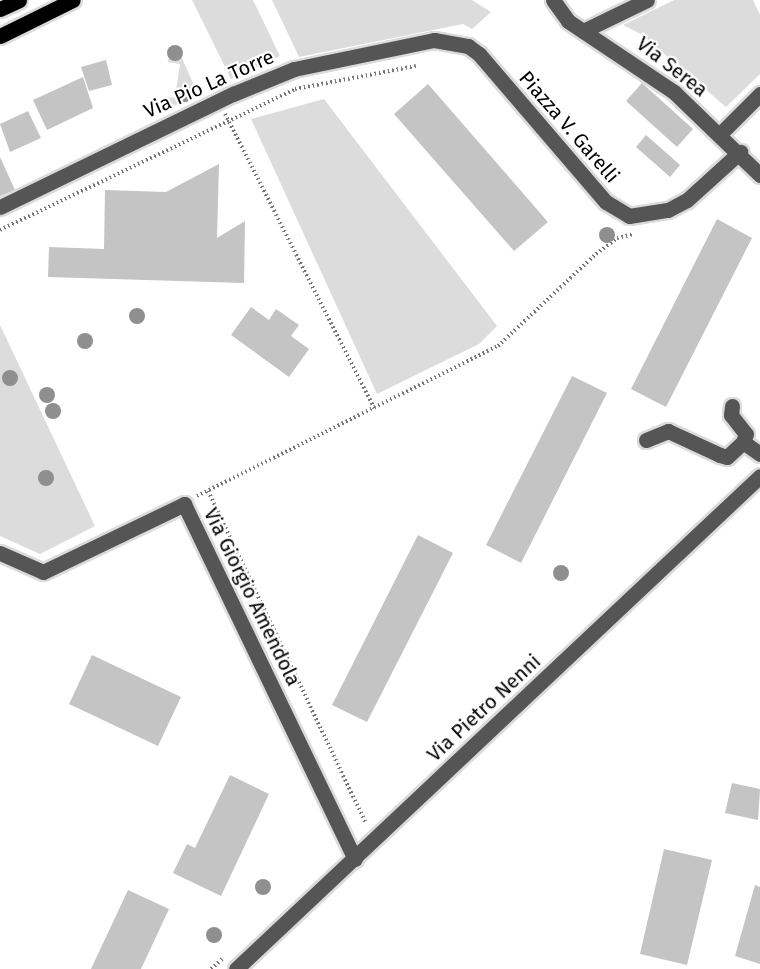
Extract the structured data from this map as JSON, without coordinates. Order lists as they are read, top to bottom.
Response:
{
  "streets": {
    "street": [
      "Via Serea",
      "Via Pio La Torre",
      "Piazza V. Garelli",
      "Via Giorgio Amendola",
      "Via Pietro Nenni"
    ]
  },
  "crossings": [
    ["Via Serea", "Piazza V. Garelli"],
    ["Via Pio La Torre", "Piazza V. Garelli"],
    ["Via Giorgio Amendola", "Via Pietro Nenni"]
  ]
}
